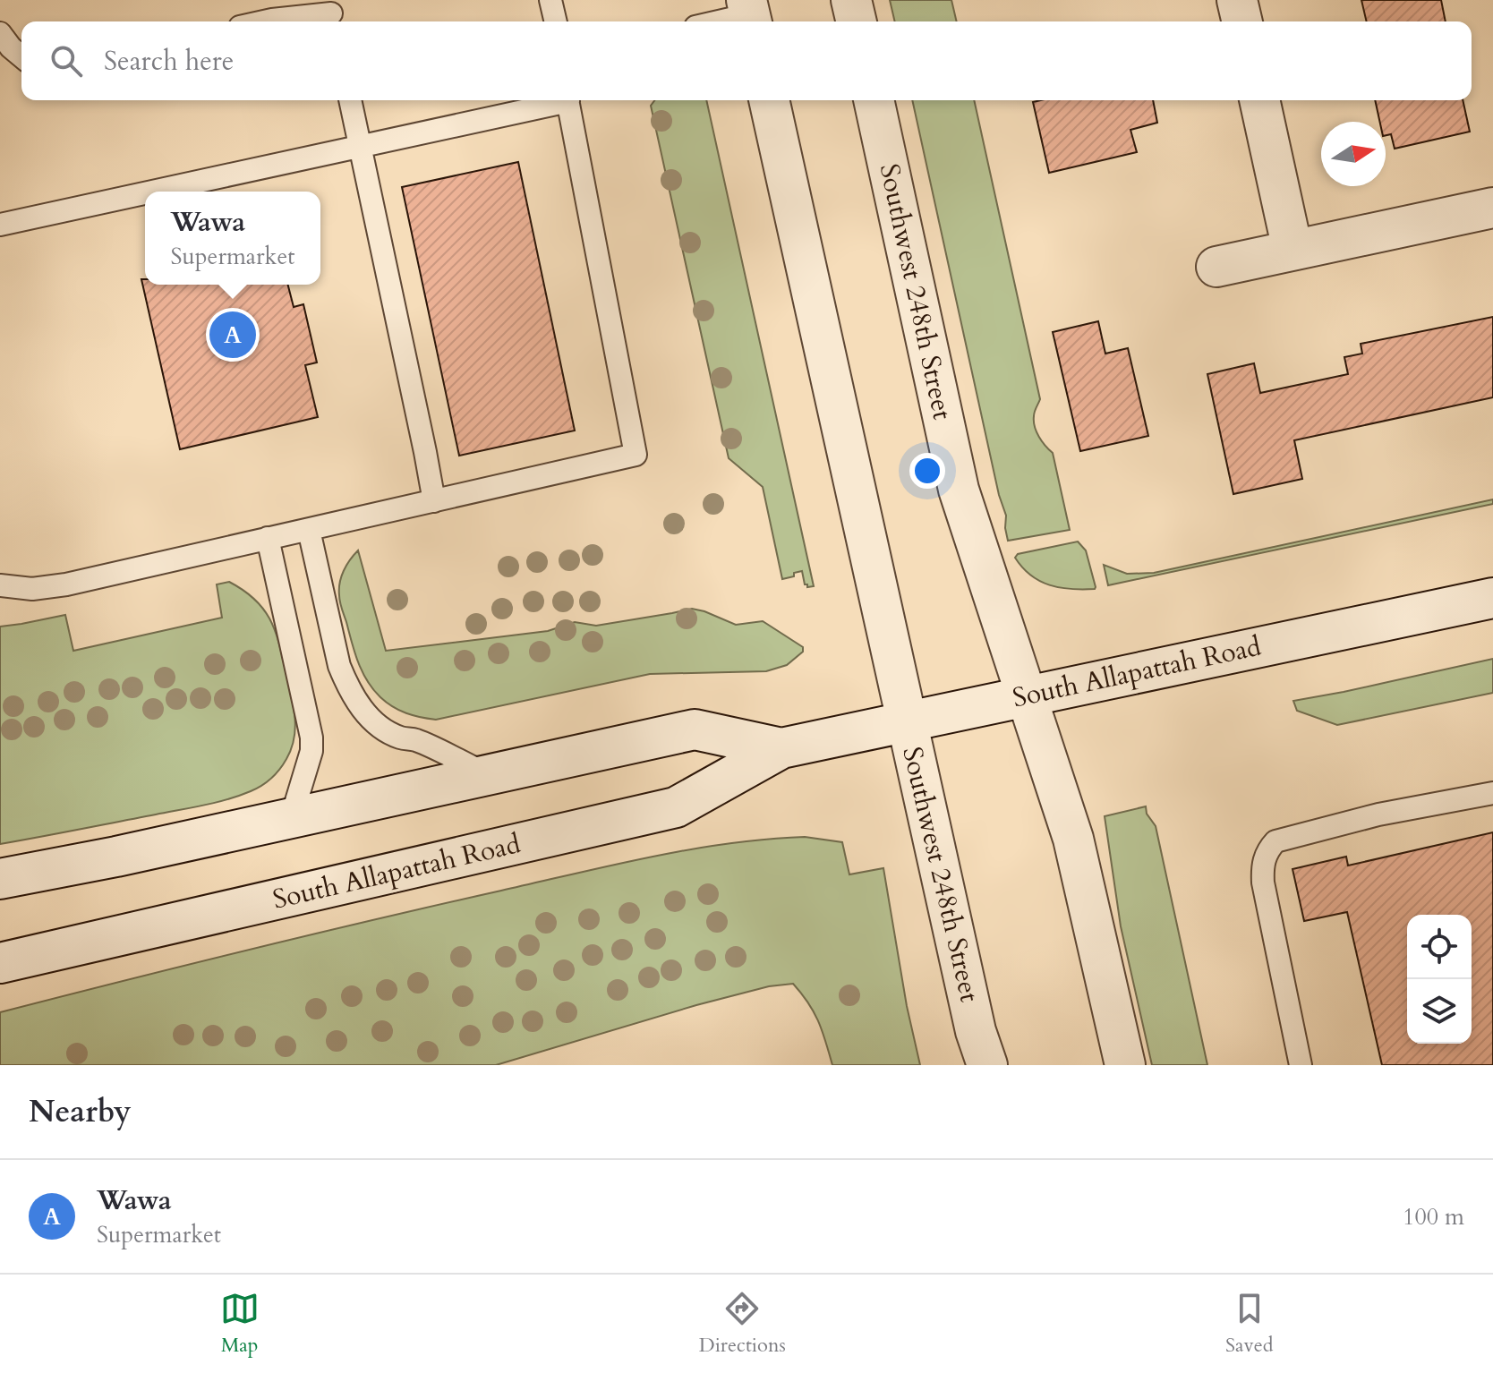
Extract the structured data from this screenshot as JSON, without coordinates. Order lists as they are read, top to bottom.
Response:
{
  "streets": {
    "street": ["Southwest 248th Street", "South Allapattah Road"]
  },
  "crossings": [
    ["Southwest 248th Street", "South Allapattah Road"]
  ],
  "north": "right",
  "page": {
    "search": "Search here",
    "popup": ["Wawa", "Supermarket"],
    "pins": "A",
    "heading": "Nearby",
    "list": [
      {
        "mark": "A",
        "name": "Wawa",
        "note": "Supermarket",
        "value": "100 m"
      }
    ],
    "nav": ["Map", "Directions", "Saved"]
  }
}
